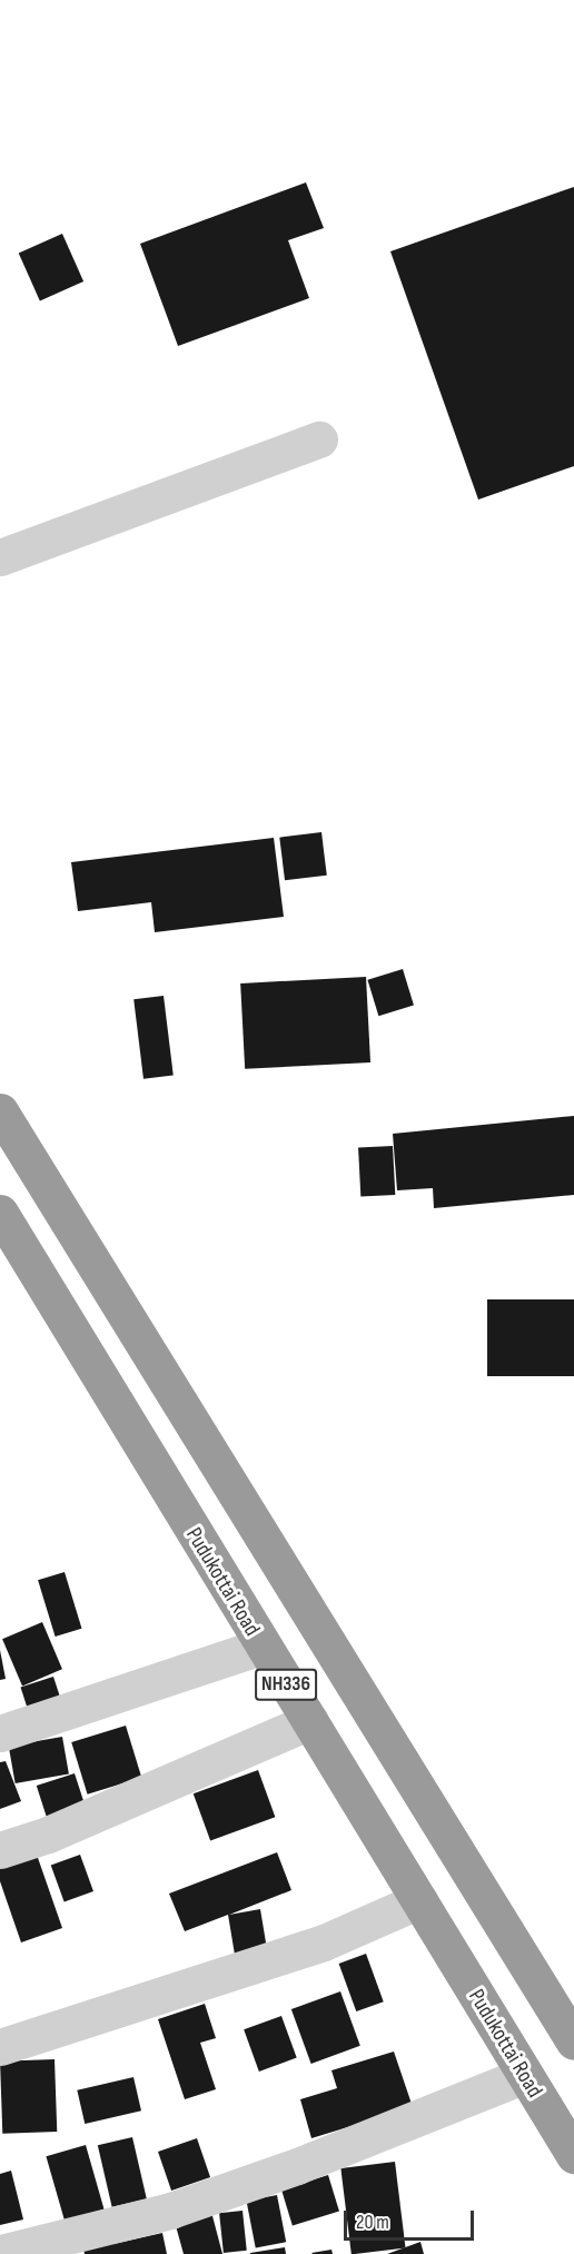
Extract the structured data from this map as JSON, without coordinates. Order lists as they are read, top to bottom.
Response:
{
  "streets": {
    "highway": ["Pudukottai Road", "NH336"]
  },
  "scale_bar": "20 m"
}
